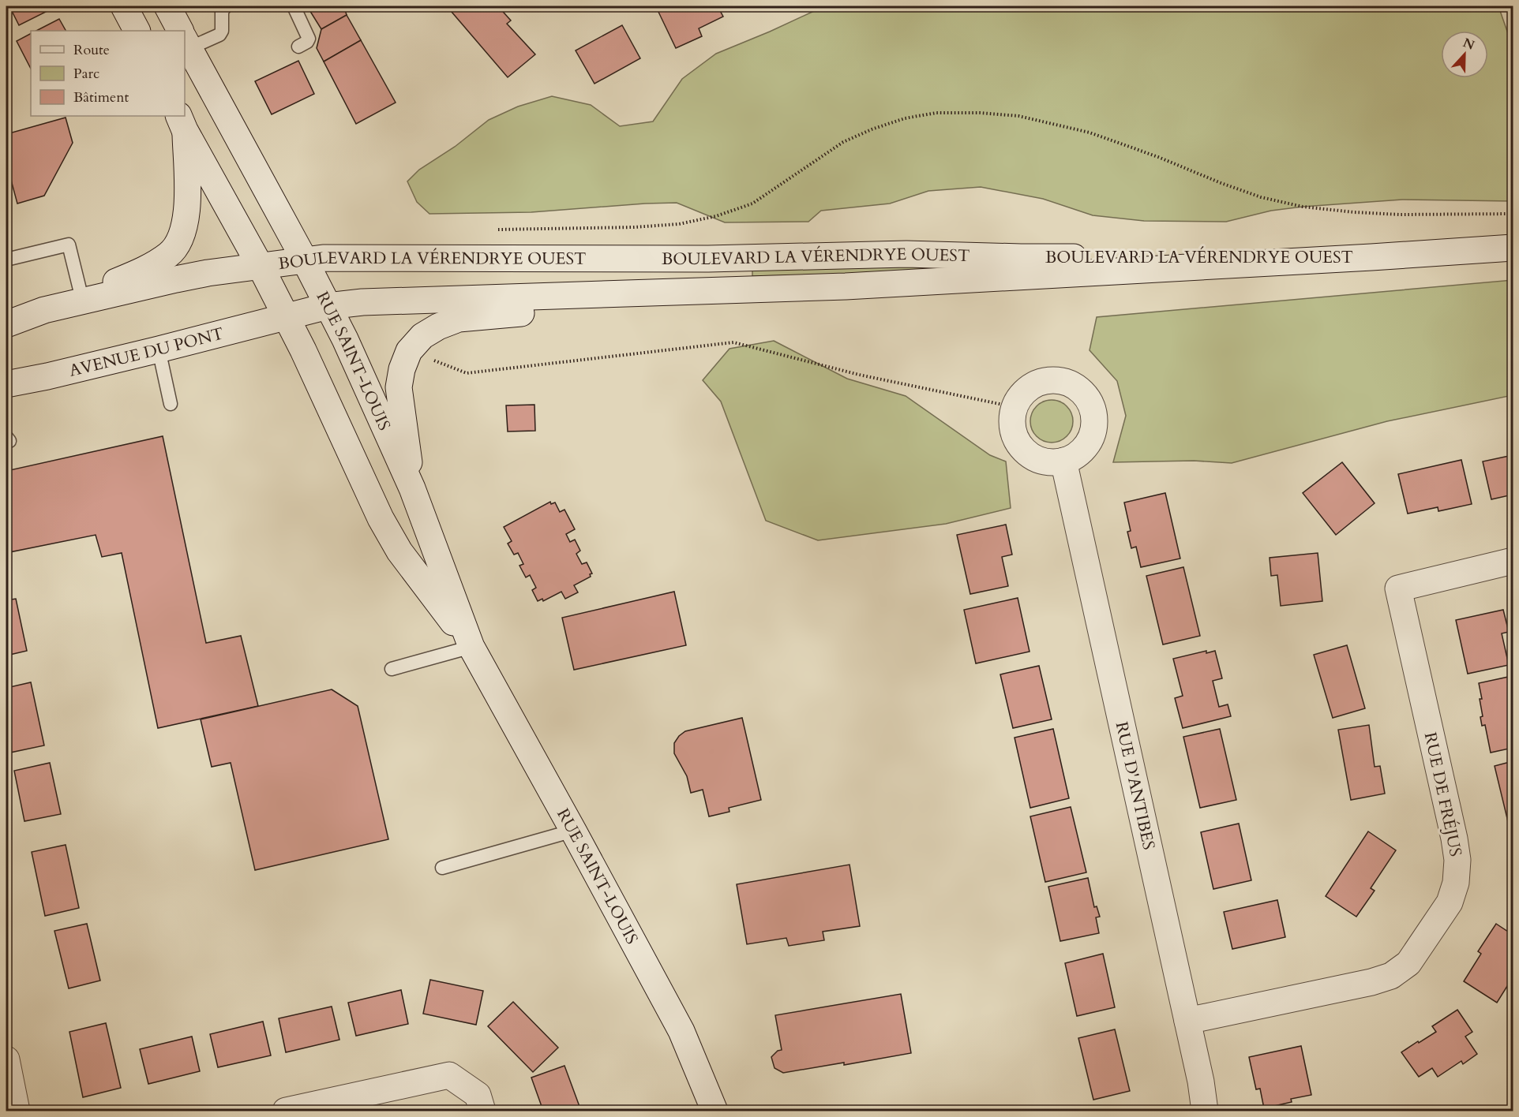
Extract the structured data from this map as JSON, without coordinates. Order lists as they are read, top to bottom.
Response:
{
  "streets": {
    "main road": [
      "BOULEVARD LA VÉRENDRYE OUEST",
      "AVENUE DU PONT",
      "RUE SAINT-LOUIS",
      "RUE D'ANTIBES",
      "RUE DE FRÉJUS"
    ]
  },
  "crossings": [
    ["BOULEVARD LA VÉRENDRYE OUEST", "AVENUE DU PONT"],
    ["BOULEVARD LA VÉRENDRYE OUEST", "RUE SAINT-LOUIS"],
    ["AVENUE DU PONT", "RUE SAINT-LOUIS"],
    ["RUE D'ANTIBES", "RUE DE FRÉJUS"]
  ],
  "legend": ["Route", "Parc", "Bâtiment"],
  "north": "top"
}
